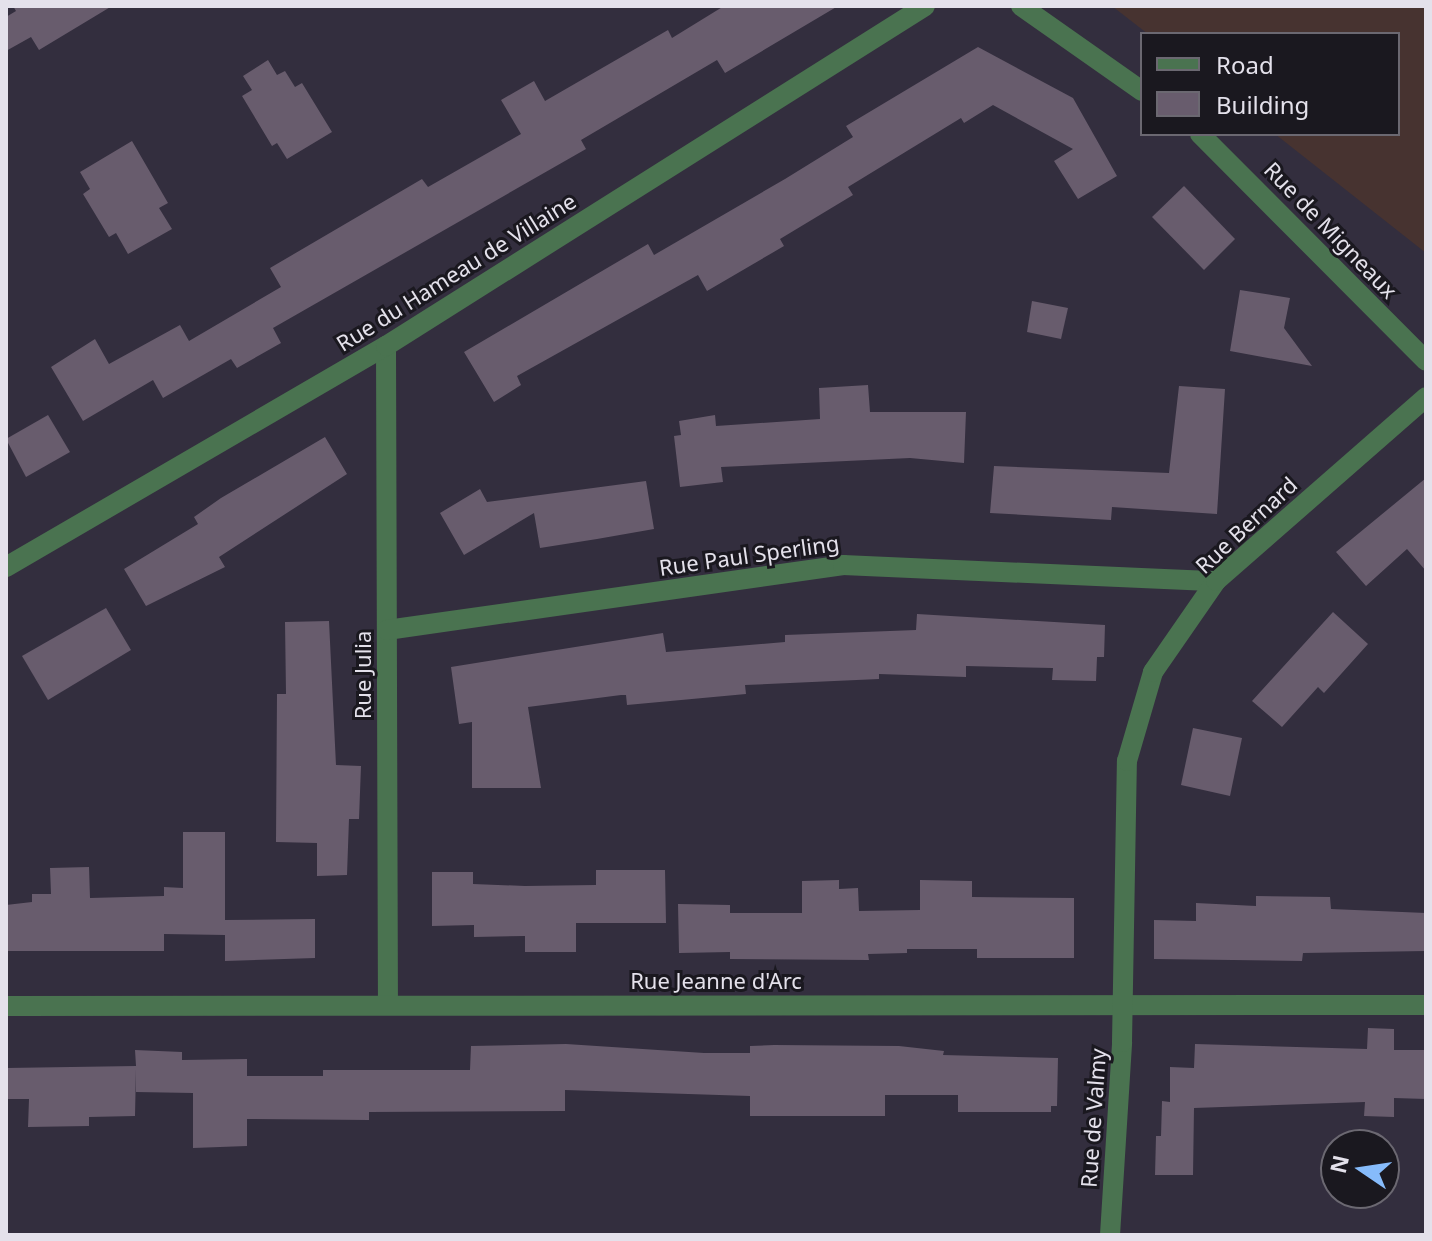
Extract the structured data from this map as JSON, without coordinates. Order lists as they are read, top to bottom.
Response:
{
  "streets": {
    "street": [
      "Rue de Migneaux",
      "Rue du Hameau de Villaine",
      "Rue Bernard",
      "Rue Paul Sperling",
      "Rue Julia",
      "Rue Jeanne d'Arc",
      "Rue de Valmy"
    ]
  },
  "crossings": [
    ["Rue du Hameau de Villaine", "Rue Julia"],
    ["Rue Bernard", "Rue Paul Sperling"],
    ["Rue Bernard", "Rue Jeanne d'Arc"],
    ["Rue Bernard", "Rue de Valmy"],
    ["Rue Paul Sperling", "Rue Julia"],
    ["Rue Julia", "Rue Jeanne d'Arc"],
    ["Rue Jeanne d'Arc", "Rue de Valmy"]
  ],
  "legend": ["Road", "Building"],
  "north": "left"
}
